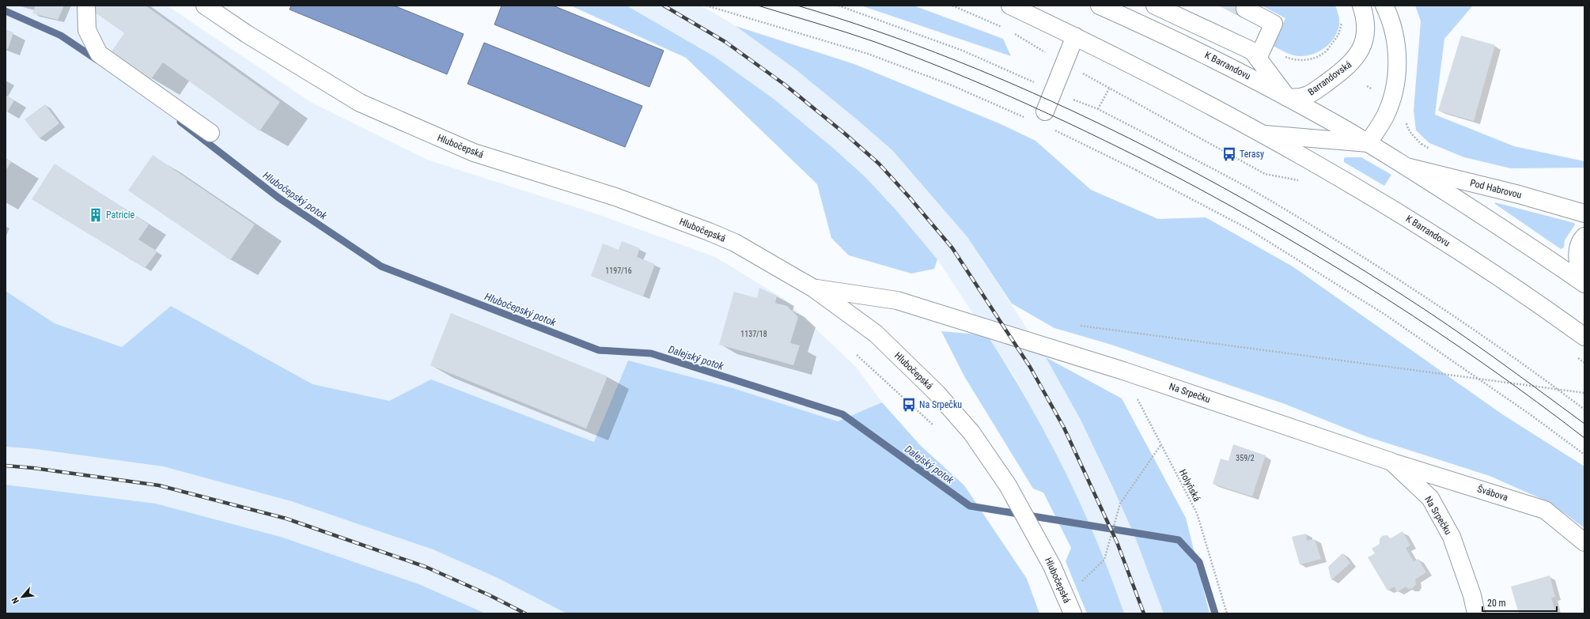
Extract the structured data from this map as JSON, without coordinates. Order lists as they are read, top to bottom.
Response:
{
  "streets": {
    "street": [
      "K Barrandovu",
      "Barrandovská",
      "Hlubočepská",
      "Pod Habrovou",
      "Na Srpečku",
      "Švábova"
    ],
    "path": ["Holyňská"]
  },
  "crossings": [
    ["K Barrandovu", "Barrandovská"],
    ["K Barrandovu", "Pod Habrovou"],
    ["Hlubočepská", "Na Srpečku"],
    ["Na Srpečku", "Holyňská"],
    ["Na Srpečku", "Švábova"]
  ],
  "water": ["Hlubočepský potok", "Dalejský potok"],
  "places": {
    "bus stop": ["Terasy", "Na Srpečku"],
    "building": ["Patricie"]
  },
  "house_numbers": ["1197/16", "1137/18", "359/2"],
  "scale_bar": "20 m",
  "north": "bottom left"
}
